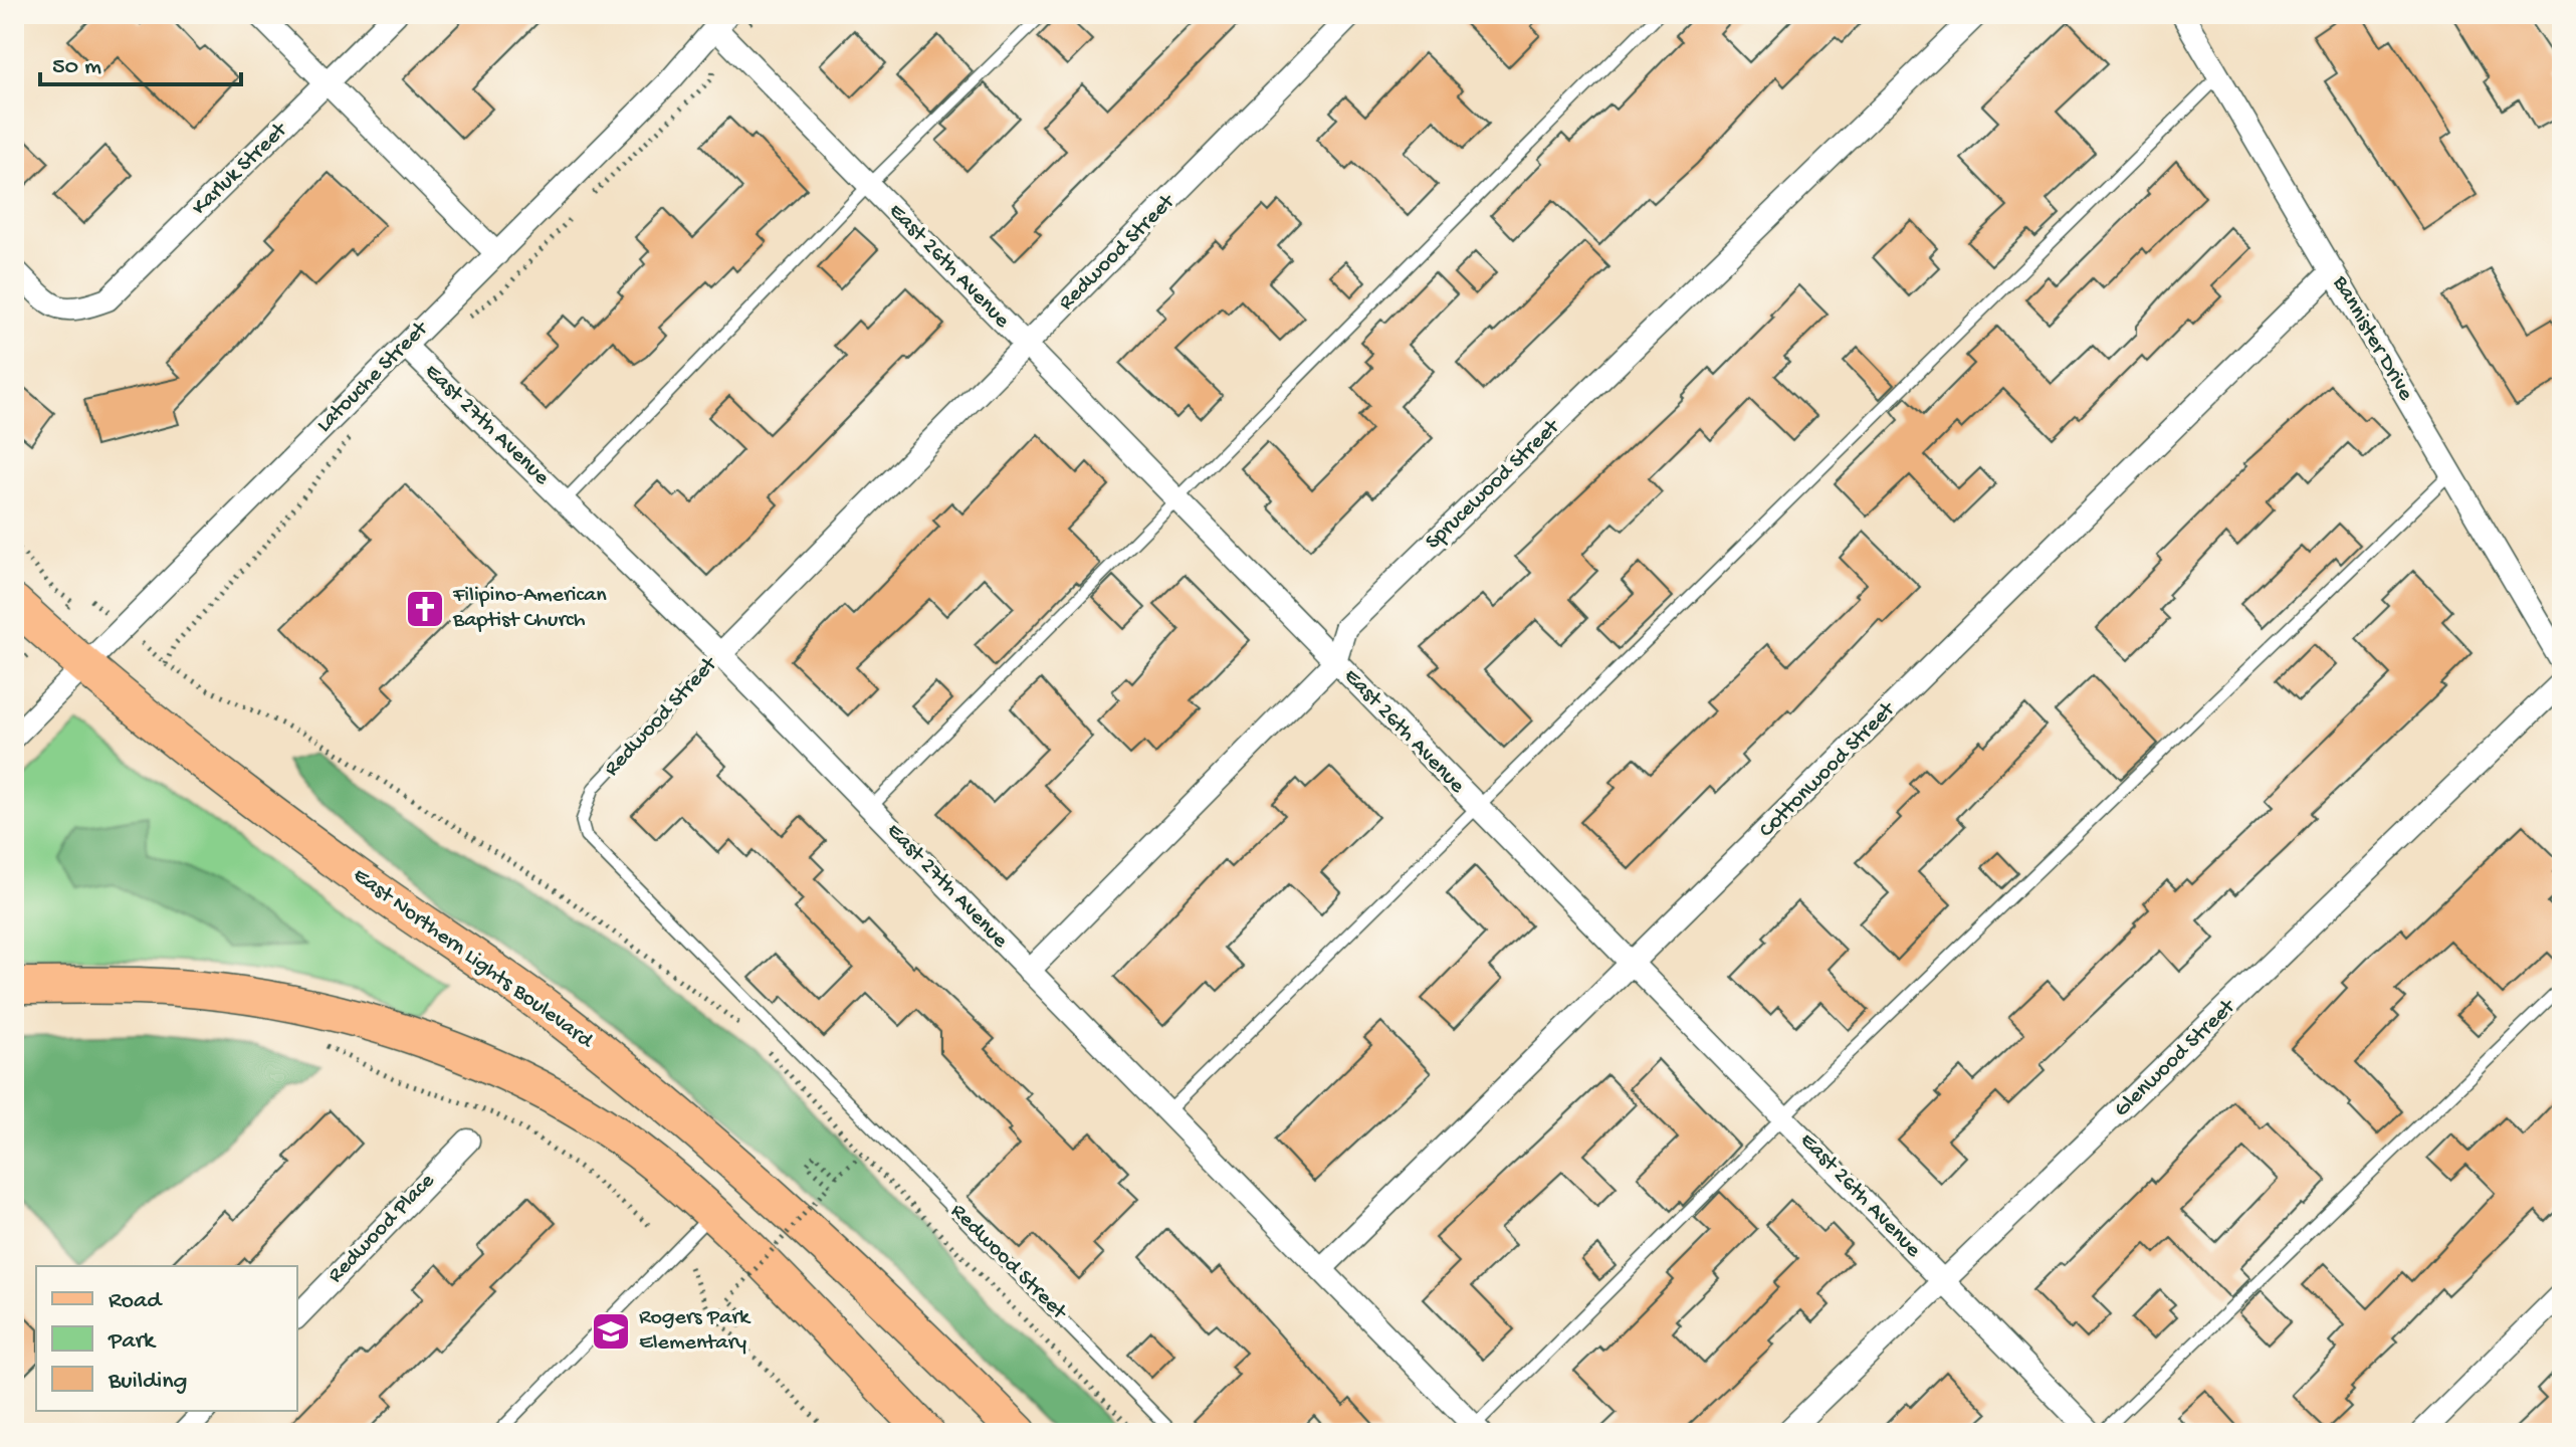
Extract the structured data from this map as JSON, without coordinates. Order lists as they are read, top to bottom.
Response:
{
  "streets": {
    "main road": ["East Northern Lights Boulevard"],
    "street": [
      "Karluk Street",
      "Redwood Street",
      "East 26th Avenue",
      "Bannister Drive",
      "Latouche Street",
      "East 27th Avenue",
      "Sprucewood Street",
      "Cottonwood Street",
      "Glenwood Street",
      "Redwood Place"
    ]
  },
  "crossings": [
    ["Redwood Street", "East 26th Avenue"],
    ["Redwood Street", "East 27th Avenue"],
    ["East 26th Avenue", "Latouche Street"],
    ["East 26th Avenue", "Sprucewood Street"],
    ["East 26th Avenue", "Cottonwood Street"],
    ["East 26th Avenue", "Glenwood Street"],
    ["Bannister Drive", "Cottonwood Street"],
    ["Latouche Street", "East 27th Avenue"],
    ["Latouche Street", "East Northern Lights Boulevard"],
    ["East 27th Avenue", "Sprucewood Street"],
    ["East 27th Avenue", "Cottonwood Street"]
  ],
  "places": {
    "church": ["Filipino-American Baptist Church"],
    "school or university": ["Rogers Park Elementary"]
  },
  "legend": ["Road", "Park", "Building"],
  "scale_bar": "50 m"
}
